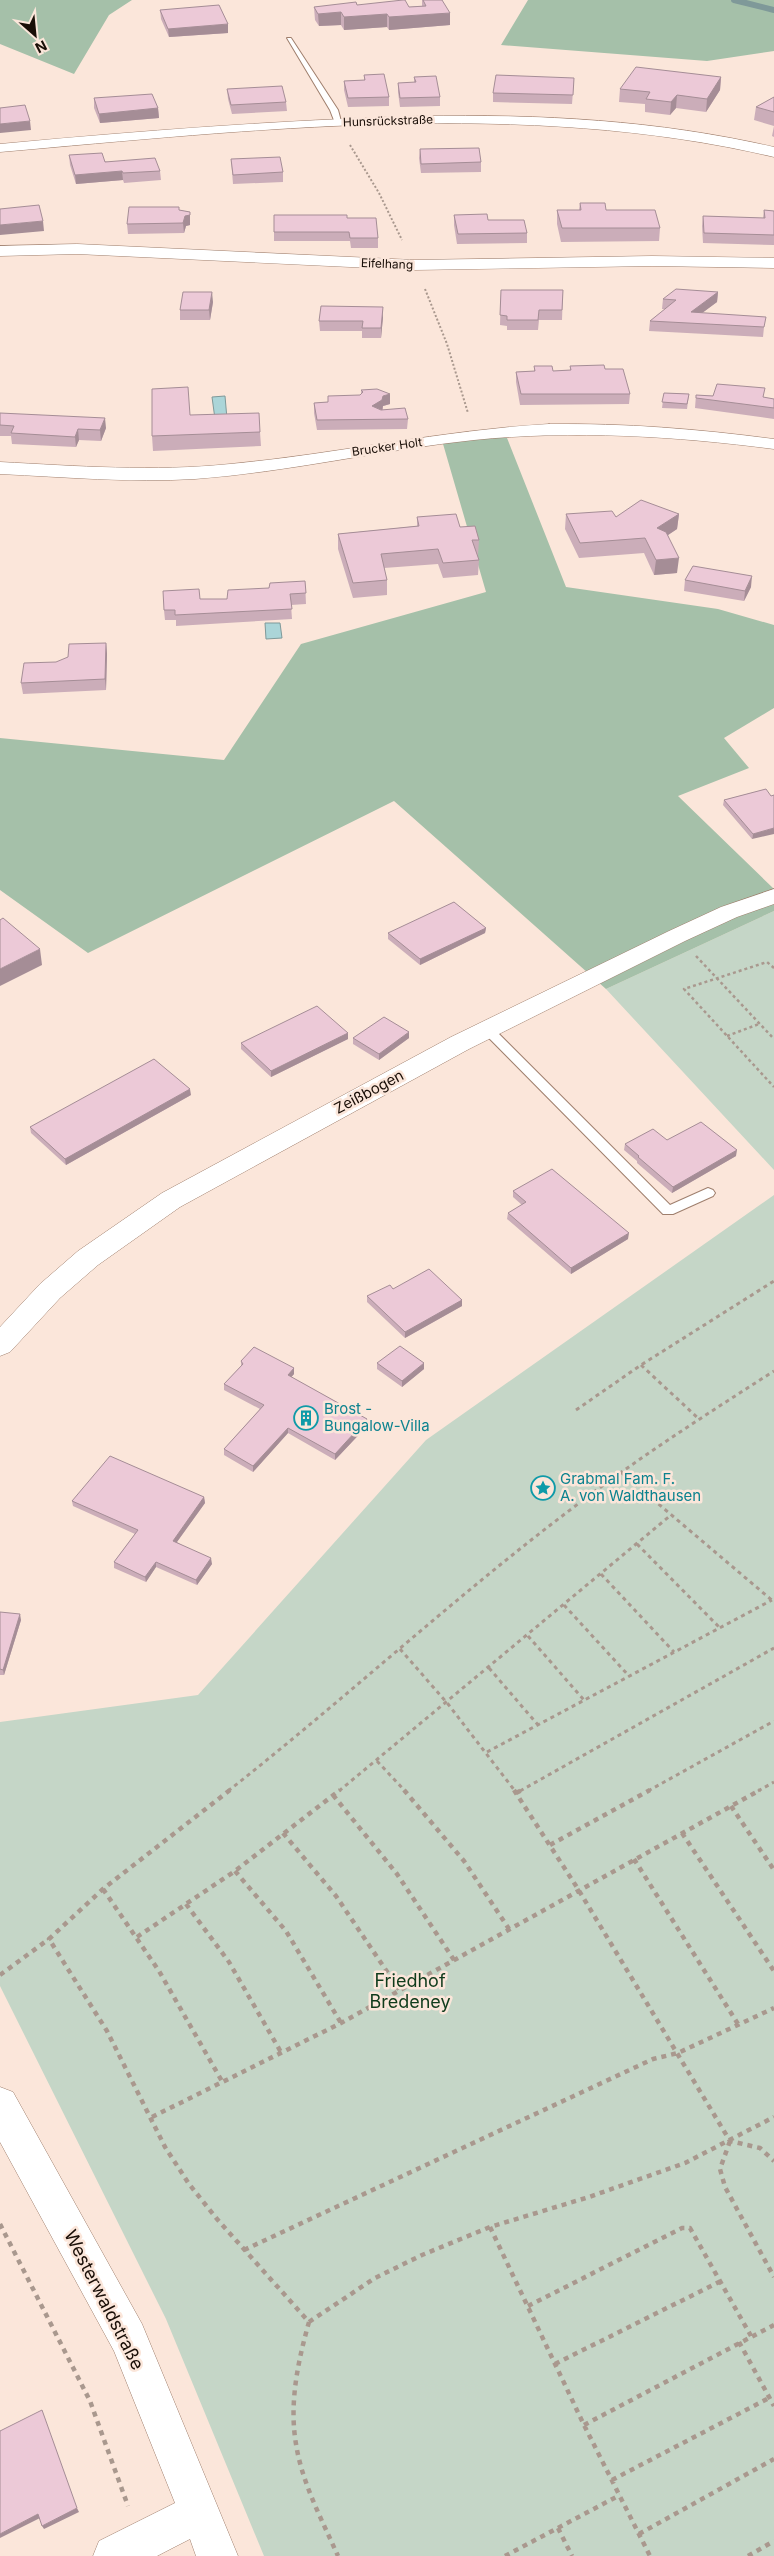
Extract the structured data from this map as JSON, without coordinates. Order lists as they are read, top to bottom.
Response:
{
  "streets": {
    "street": [
      "Hunsrückstraße",
      "Eifelhang",
      "Brucker Holt",
      "Zeißbogen",
      "Westerwaldstraße"
    ]
  },
  "parks": ["Friedhof Bredeney"],
  "places": {
    "building": ["Brost - Bungalow-Villa"],
    "place": ["Grabmal Fam. F. A. von Waldthausen"]
  },
  "north": "bottom right"
}
